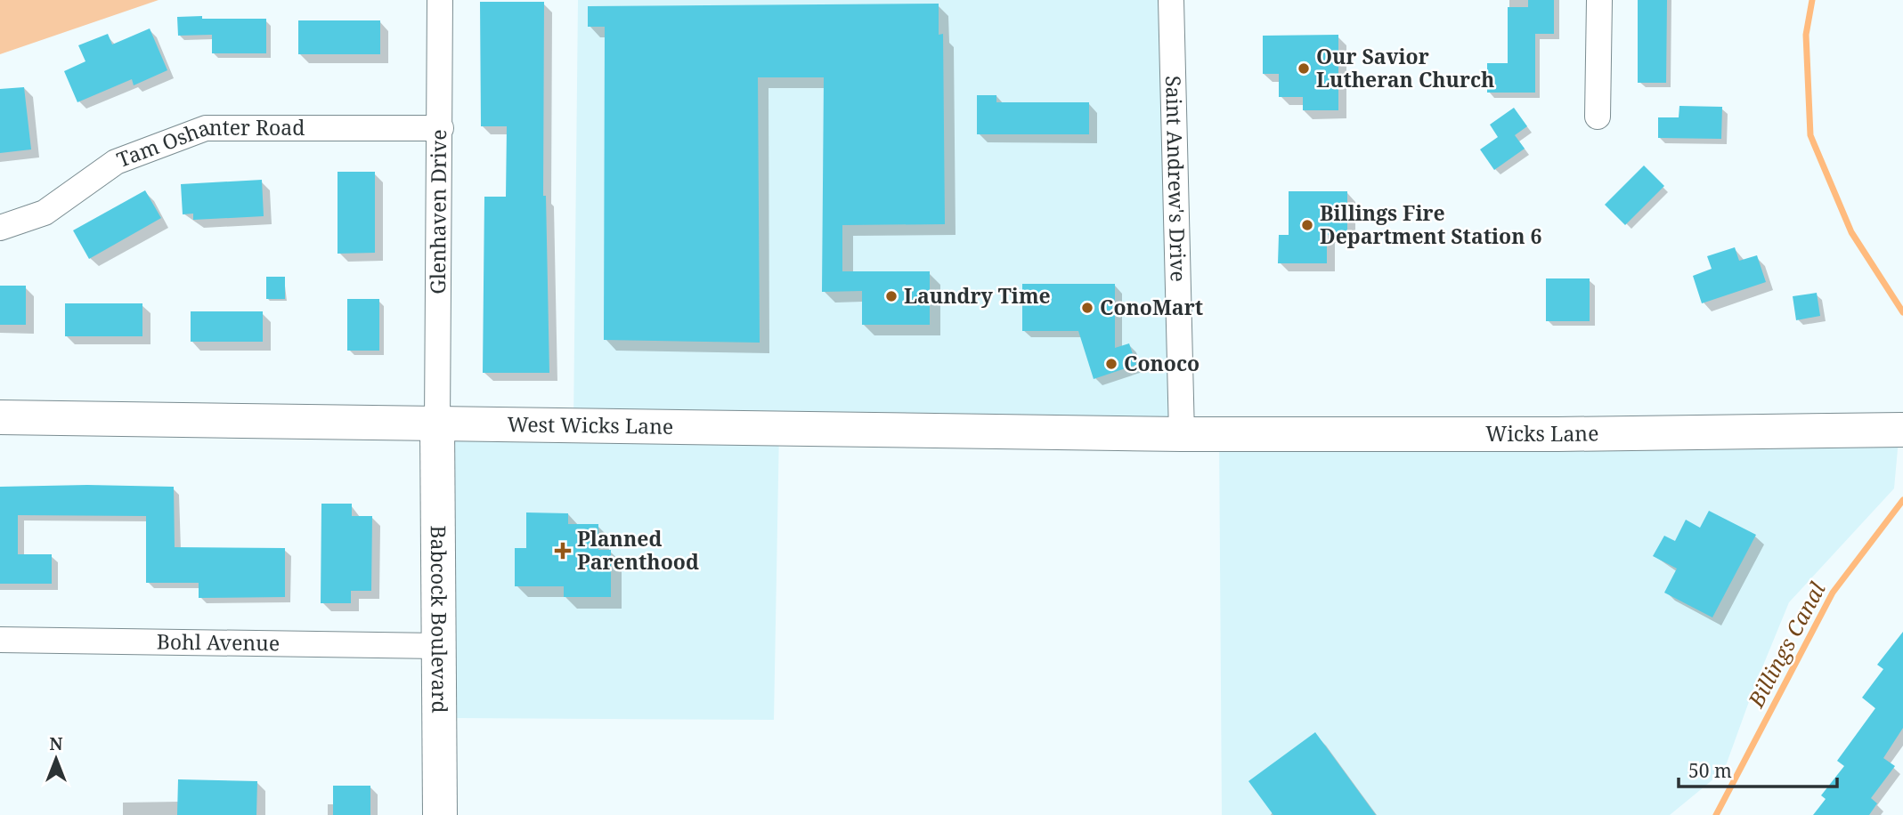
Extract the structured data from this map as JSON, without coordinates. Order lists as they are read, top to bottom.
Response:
{
  "streets": {
    "main road": ["West Wicks Lane", "Wicks Lane", "Babcock Boulevard"],
    "street": [
      "Tam Oshanter Road",
      "Saint Andrew's Drive",
      "Glenhaven Drive",
      "Bohl Avenue"
    ]
  },
  "crossings": [
    ["Tam Oshanter Road", "Glenhaven Drive"],
    ["Saint Andrew's Drive", "West Wicks Lane"],
    ["Saint Andrew's Drive", "Wicks Lane"],
    ["Glenhaven Drive", "West Wicks Lane"],
    ["Glenhaven Drive", "Babcock Boulevard"],
    ["West Wicks Lane", "Wicks Lane"],
    ["West Wicks Lane", "Babcock Boulevard"],
    ["Babcock Boulevard", "Bohl Avenue"]
  ],
  "water": ["Billings Canal"],
  "places": {
    "other": [
      "Our Savior Lutheran Church",
      "Billings Fire Department Station 6",
      "Laundry Time",
      "ConoMart",
      "Conoco"
    ],
    "health": ["Planned Parenthood"]
  },
  "scale_bar": "50 m",
  "north": "top"
}
